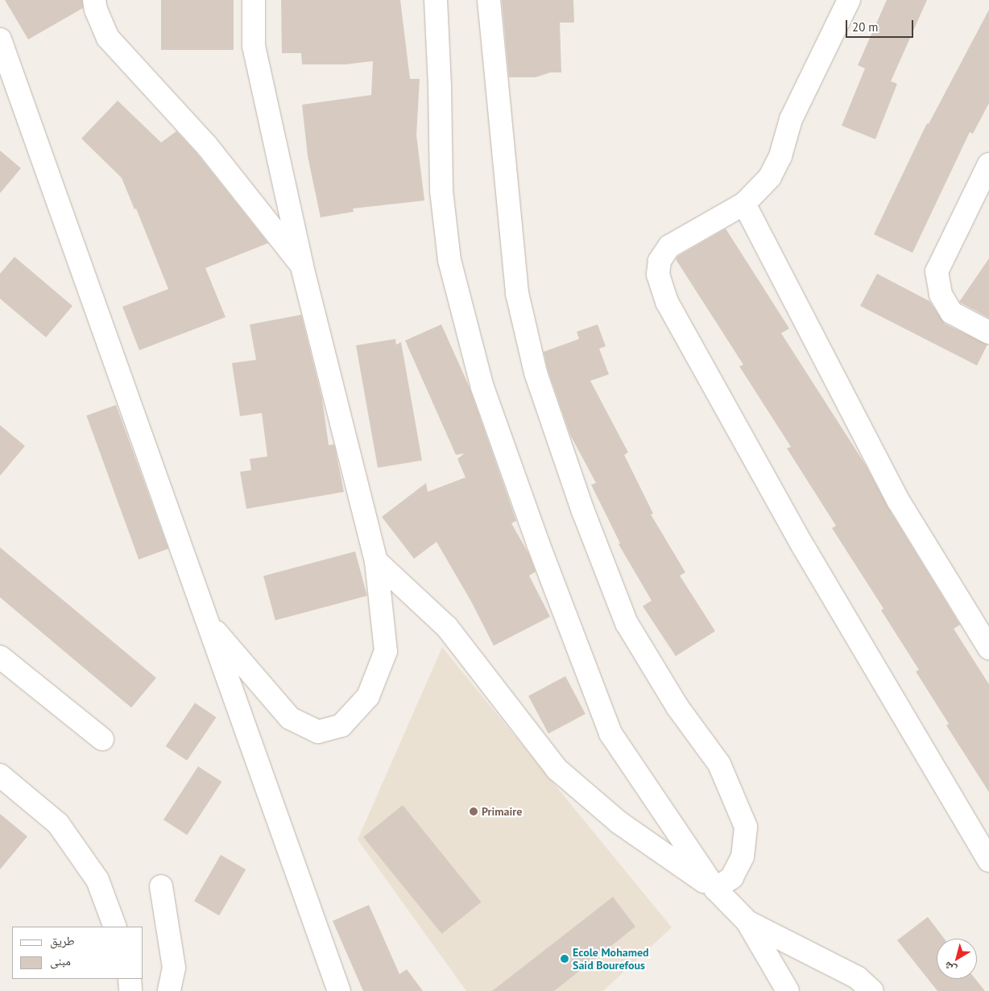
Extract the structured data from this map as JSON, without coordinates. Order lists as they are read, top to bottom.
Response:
{
  "places": ["Primaire", "Ecole Mohamed Said Bourefous"],
  "legend": ["طريق", "مبنى"],
  "scale_bar": "20 m",
  "north": "bottom left"
}
